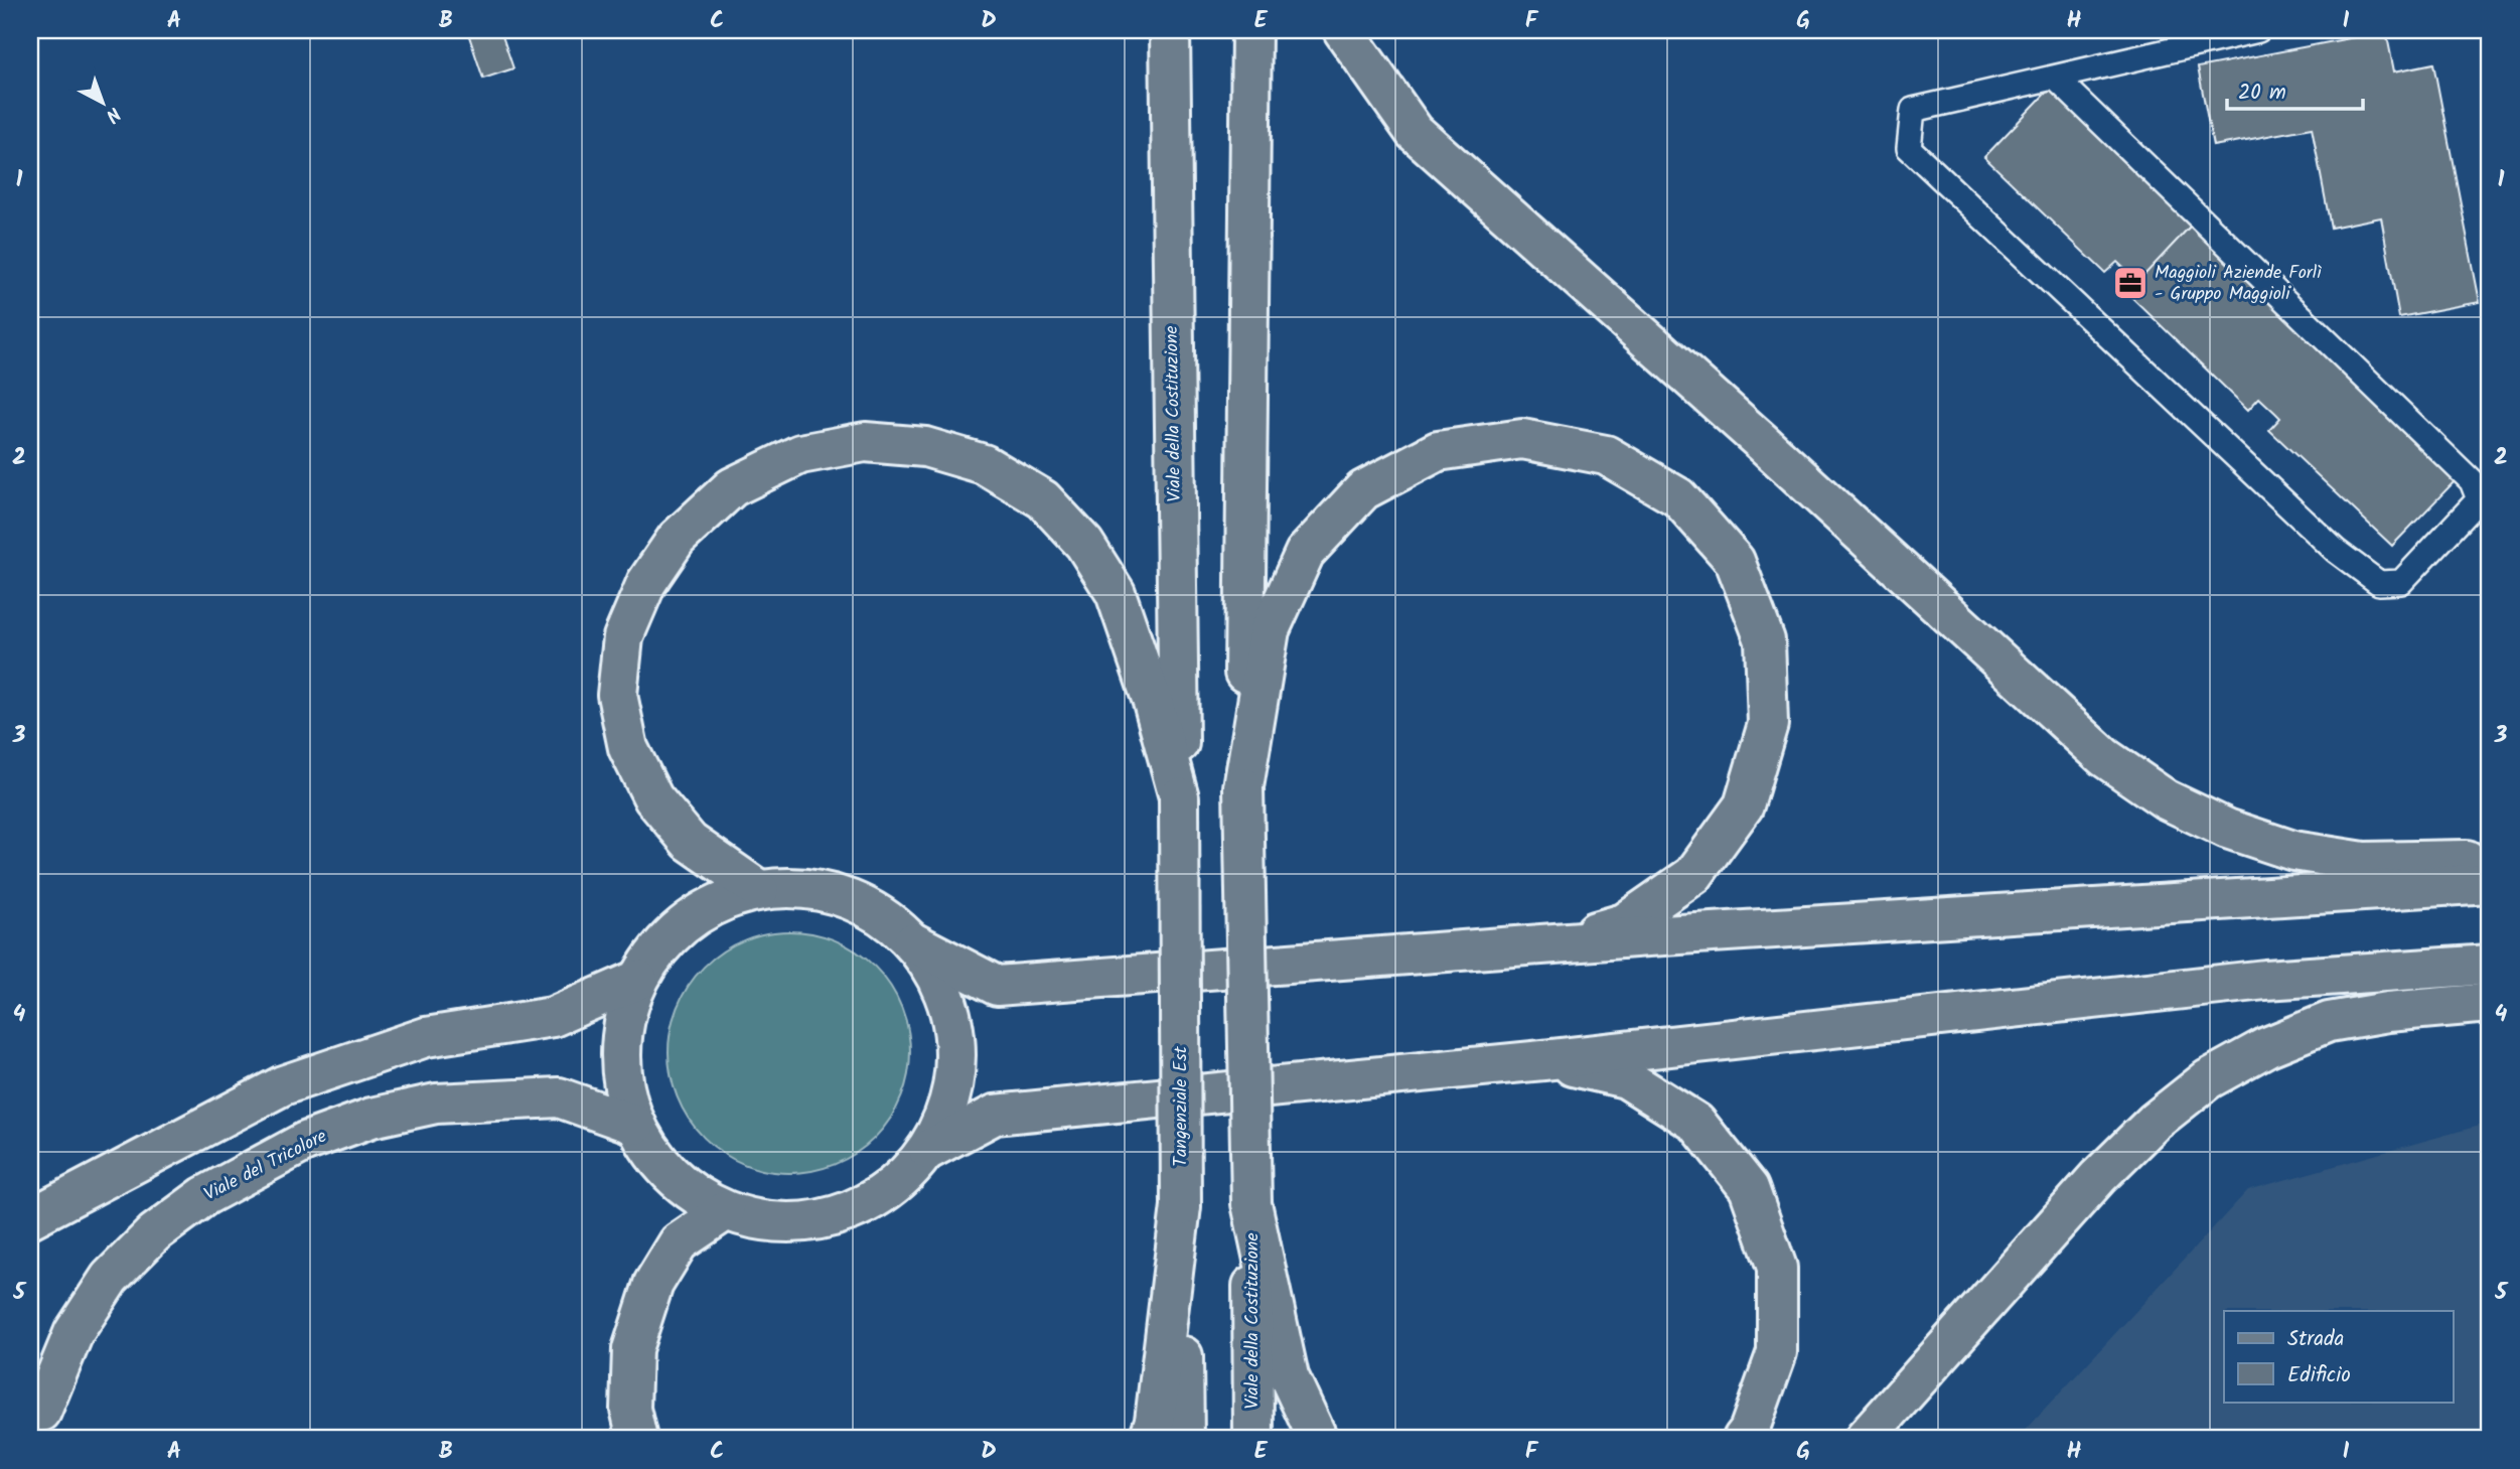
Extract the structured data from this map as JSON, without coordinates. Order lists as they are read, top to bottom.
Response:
{
  "streets": {
    "main road": ["Viale della Costituzione", "Tangenziale Est", "Viale del Tricolore"]
  },
  "crossings": [
    ["Viale della Costituzione", "Tangenziale Est"]
  ],
  "places": {
    "office": ["Maggioli Aziende Forlì - Gruppo Maggioli"]
  },
  "legend": ["Strada", "Edificio"],
  "scale_bar": "20 m",
  "north": "bottom right",
  "grid": {
    "columns": [
      "A",
      "B",
      "C",
      "D",
      "E",
      "F",
      "G",
      "H",
      "I"
    ],
    "rows": [
      "1",
      "2",
      "3",
      "4",
      "5"
    ]
  }
}
